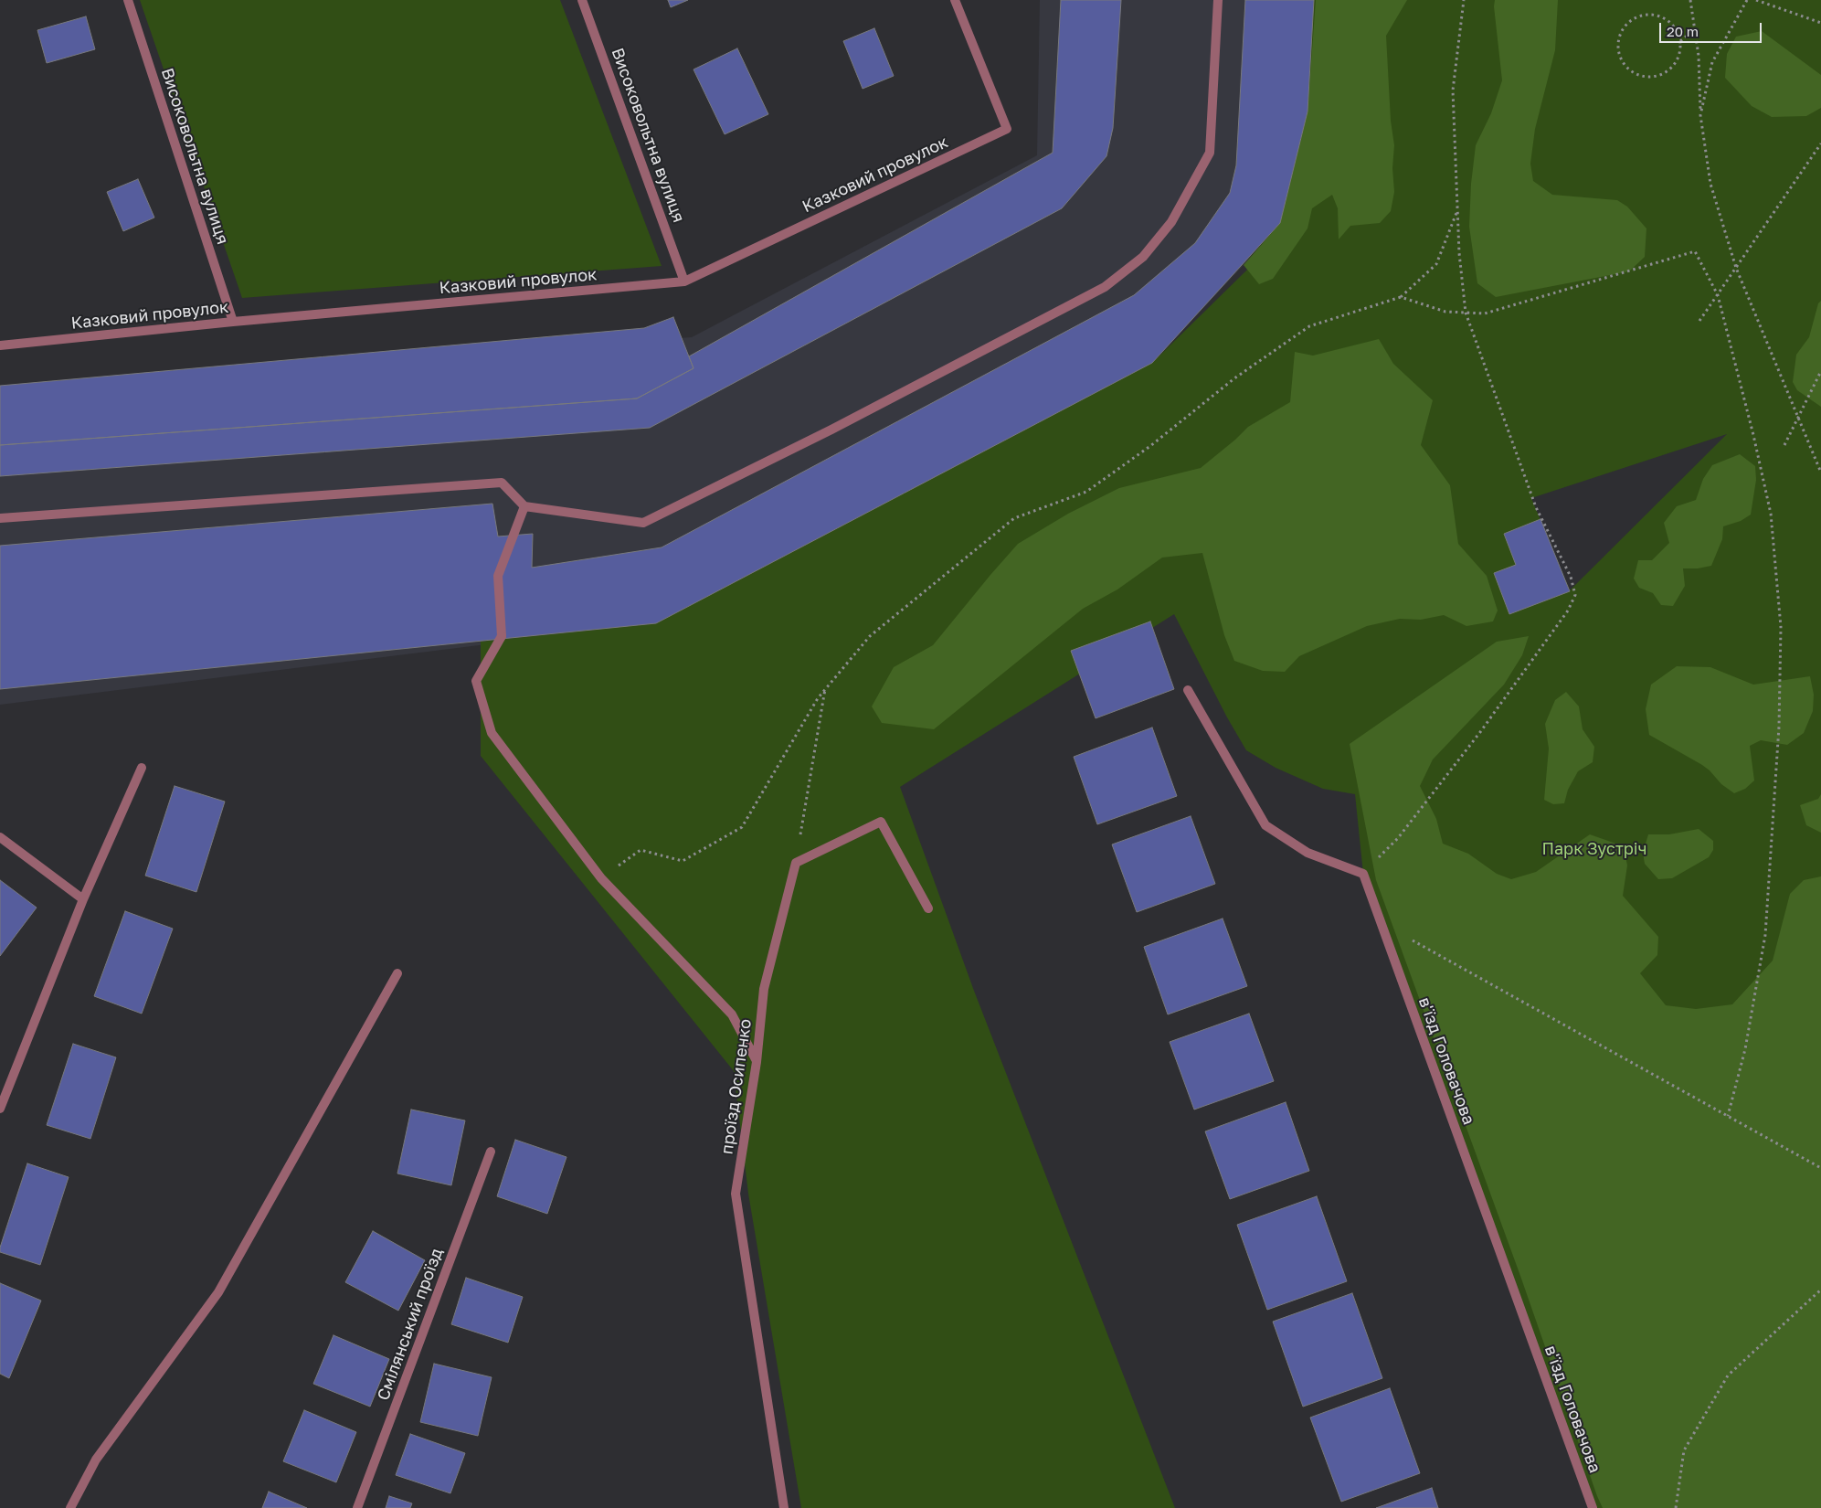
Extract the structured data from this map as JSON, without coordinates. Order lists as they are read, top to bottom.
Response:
{
  "streets": {
    "street": [
      "Високовольтна вулиця",
      "Казковий провулок",
      "в'їзд Головачова",
      "проїзд Осипенко",
      "Смілянський проїзд"
    ]
  },
  "crossings": [
    ["Високовольтна вулиця", "Казковий провулок"]
  ],
  "parks": ["Парк Зустріч"],
  "scale_bar": "20 m"
}
